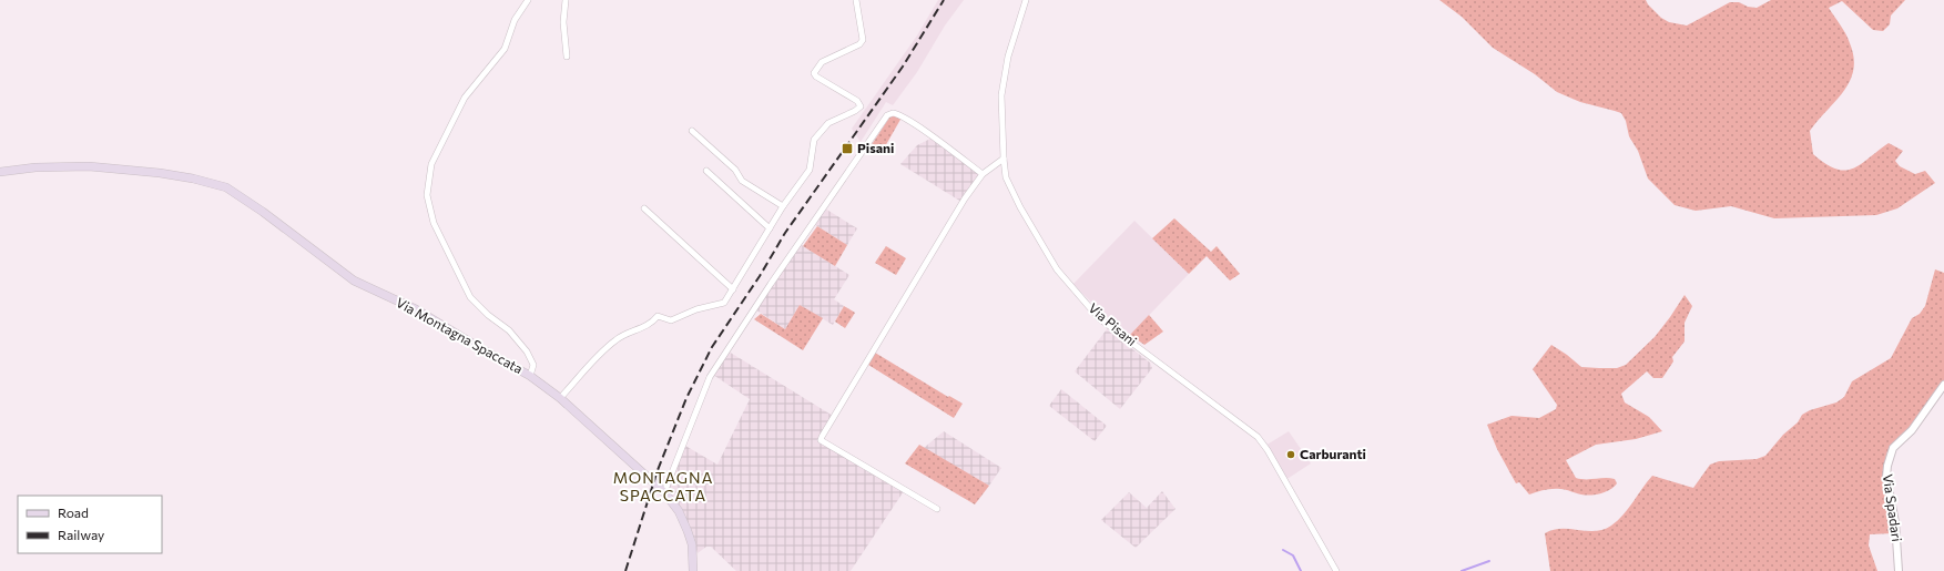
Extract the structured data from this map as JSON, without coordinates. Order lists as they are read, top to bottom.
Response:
{
  "streets": {
    "main road": ["Via Montagna Spaccata"],
    "street": ["Via Pisani", "Via Spadari"]
  },
  "districts": ["MONTAGNA SPACCATA"],
  "places": {
    "transit": ["Pisani"],
    "other": ["Carburanti"]
  },
  "legend": ["Road", "Railway"]
}
